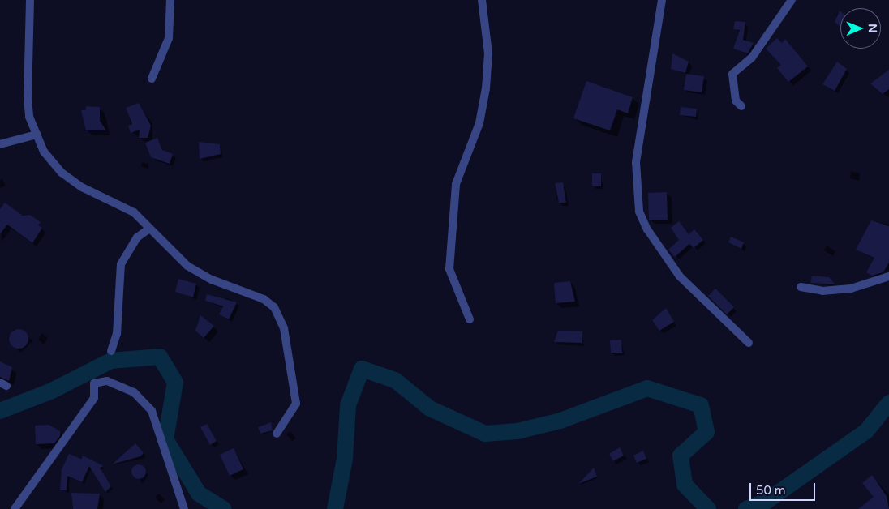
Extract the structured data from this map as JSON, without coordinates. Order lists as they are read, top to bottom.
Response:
{
  "scale_bar": "50 m",
  "north": "right"
}
